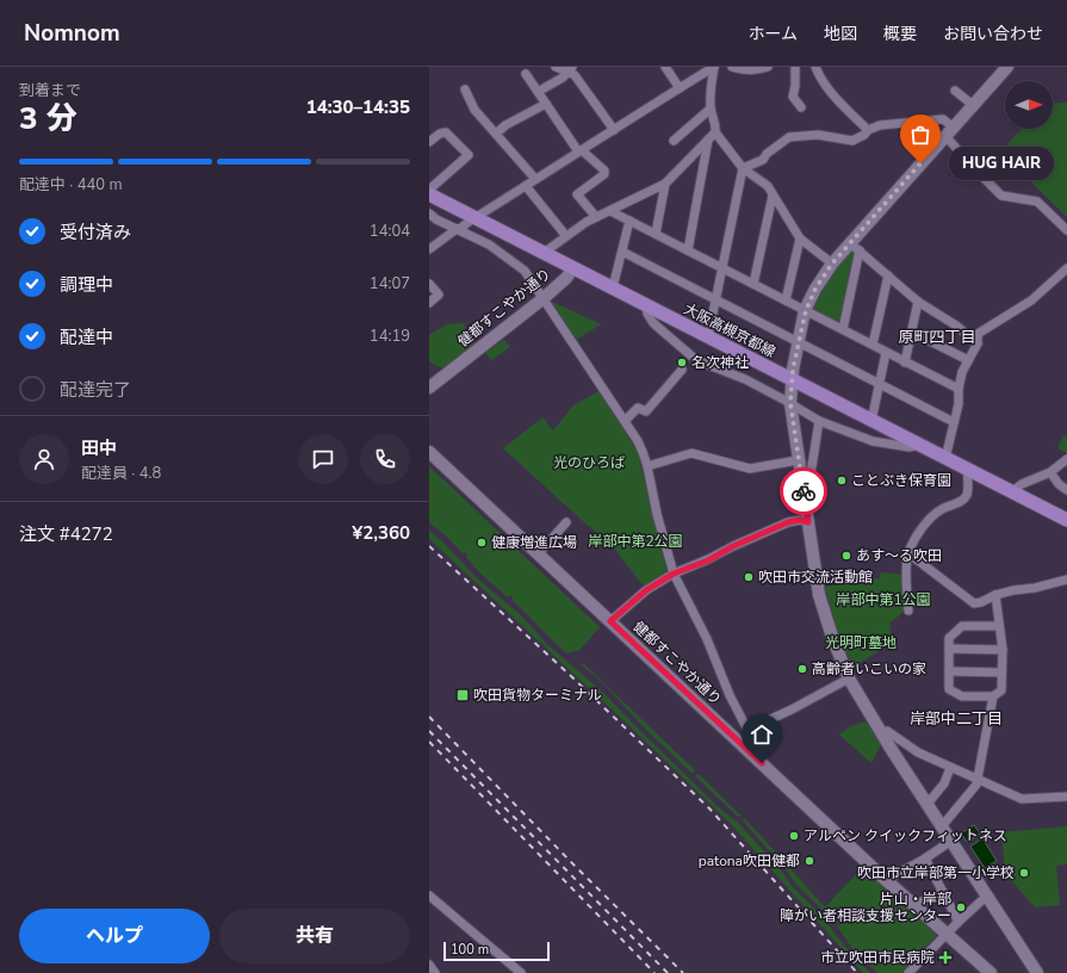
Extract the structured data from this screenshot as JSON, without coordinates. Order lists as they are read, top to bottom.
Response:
{
  "streets": {
    "main road": ["大阪高槻京都線"],
    "street": ["健都すこやか通り"]
  },
  "crossings": [
    ["健都すこやか通り", "大阪高槻京都線"]
  ],
  "districts": ["原町四丁目", "岸部中二丁目"],
  "parks": [
    "光のひろば",
    "岸部中第2公園",
    "岸部中第1公園",
    "光明町墓地"
  ],
  "places": {
    "other": [
      "HUG HAIR",
      "名次神社",
      "ことぶき保育園",
      "健康増進広場",
      "あす～る吹田",
      "吹田市交流活動館",
      "高齢者いこいの家",
      "アルペン クイックフィットネス",
      "patona吹田健都",
      "吹田市立岸部第一小学校",
      "片山・岸部 障がい者相談支援センター"
    ],
    "transit": ["吹田貨物ターミナル"],
    "health": ["市立吹田市民病院"]
  },
  "scale_bar": "100 m",
  "north": "right",
  "page": {
    "header": "Nomnom",
    "nav": [
      "ホーム",
      "地図",
      "概要",
      "お問い合わせ"
    ],
    "heading": ["3 分", "到着まで", "14:30–14:35"],
    "panel": [
      "田中",
      "配達員 · 4.8",
      "注文 #4272",
      "¥2,360"
    ],
    "bubble": "HUG HAIR",
    "bar": "配達中 · 440 m",
    "list": [
      ["受付済み", "14:04"],
      ["調理中", "14:07"],
      ["配達中", "14:19"],
      "配達完了"
    ],
    "buttons": ["ヘルプ", "共有"],
    "scale": "100 m"
  }
}
